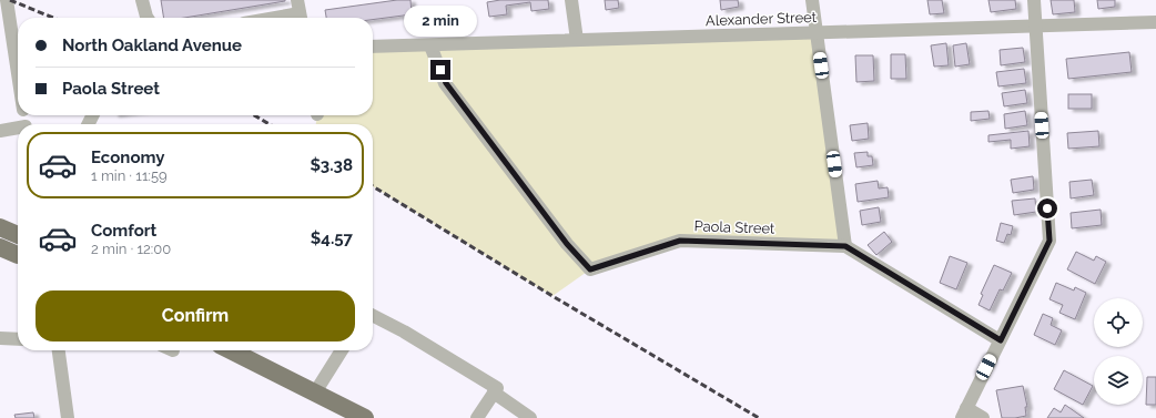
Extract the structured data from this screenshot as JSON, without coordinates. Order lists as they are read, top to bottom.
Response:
{
  "streets": {
    "street": ["Alexander Street", "Paola Street"]
  },
  "crossings": [
    ["Alexander Street", "Paola Street"]
  ],
  "page": {
    "bubble": "2 min",
    "banner": ["North Oakland Avenue", "Paola Street"],
    "list": [
      {
        "name": "Economy",
        "note": "1 min · 11:59",
        "value": "$3.38"
      },
      {
        "name": "Comfort",
        "note": "2 min · 12:00",
        "value": "$4.57"
      }
    ],
    "buttons": "Confirm"
  }
}
